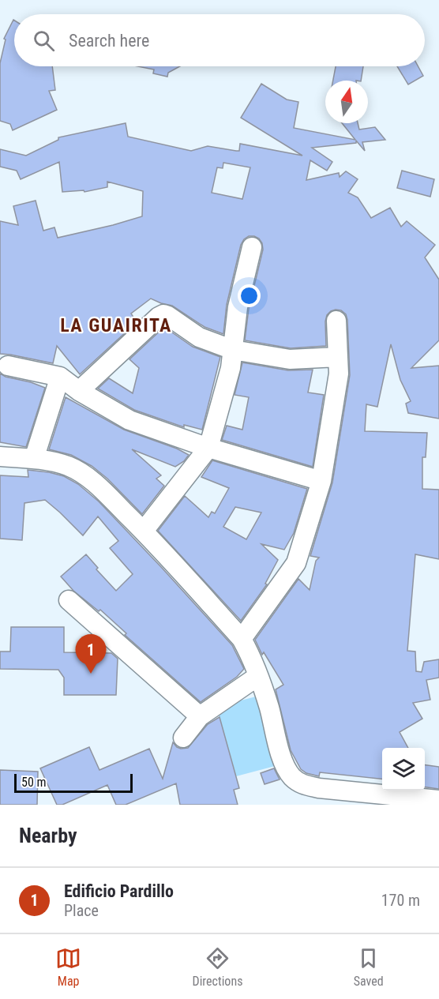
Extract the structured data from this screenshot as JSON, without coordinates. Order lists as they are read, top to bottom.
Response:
{
  "districts": ["LA GUAIRITA"],
  "scale_bar": "50 m",
  "north": "top",
  "page": {
    "search": "Search here",
    "pins": "1",
    "scale": "50 m",
    "heading": "Nearby",
    "list": [
      {
        "mark": "1",
        "name": "Edificio Pardillo",
        "note": "Place",
        "value": "170 m"
      }
    ],
    "nav": ["Map", "Directions", "Saved"]
  }
}
